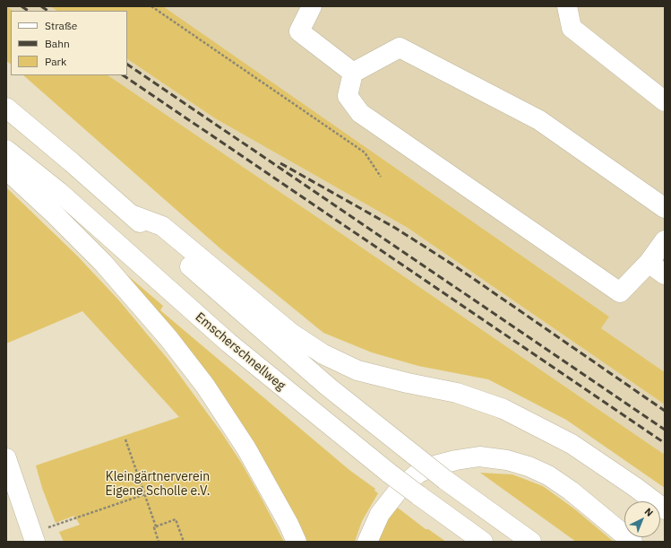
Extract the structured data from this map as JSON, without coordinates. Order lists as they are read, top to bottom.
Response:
{
  "streets": {
    "main road": ["Emscherschnellweg"]
  },
  "parks": ["Kleingärtnerverein Eigene Scholle e.V."],
  "legend": ["Straße", "Bahn", "Park"],
  "north": "top right"
}
